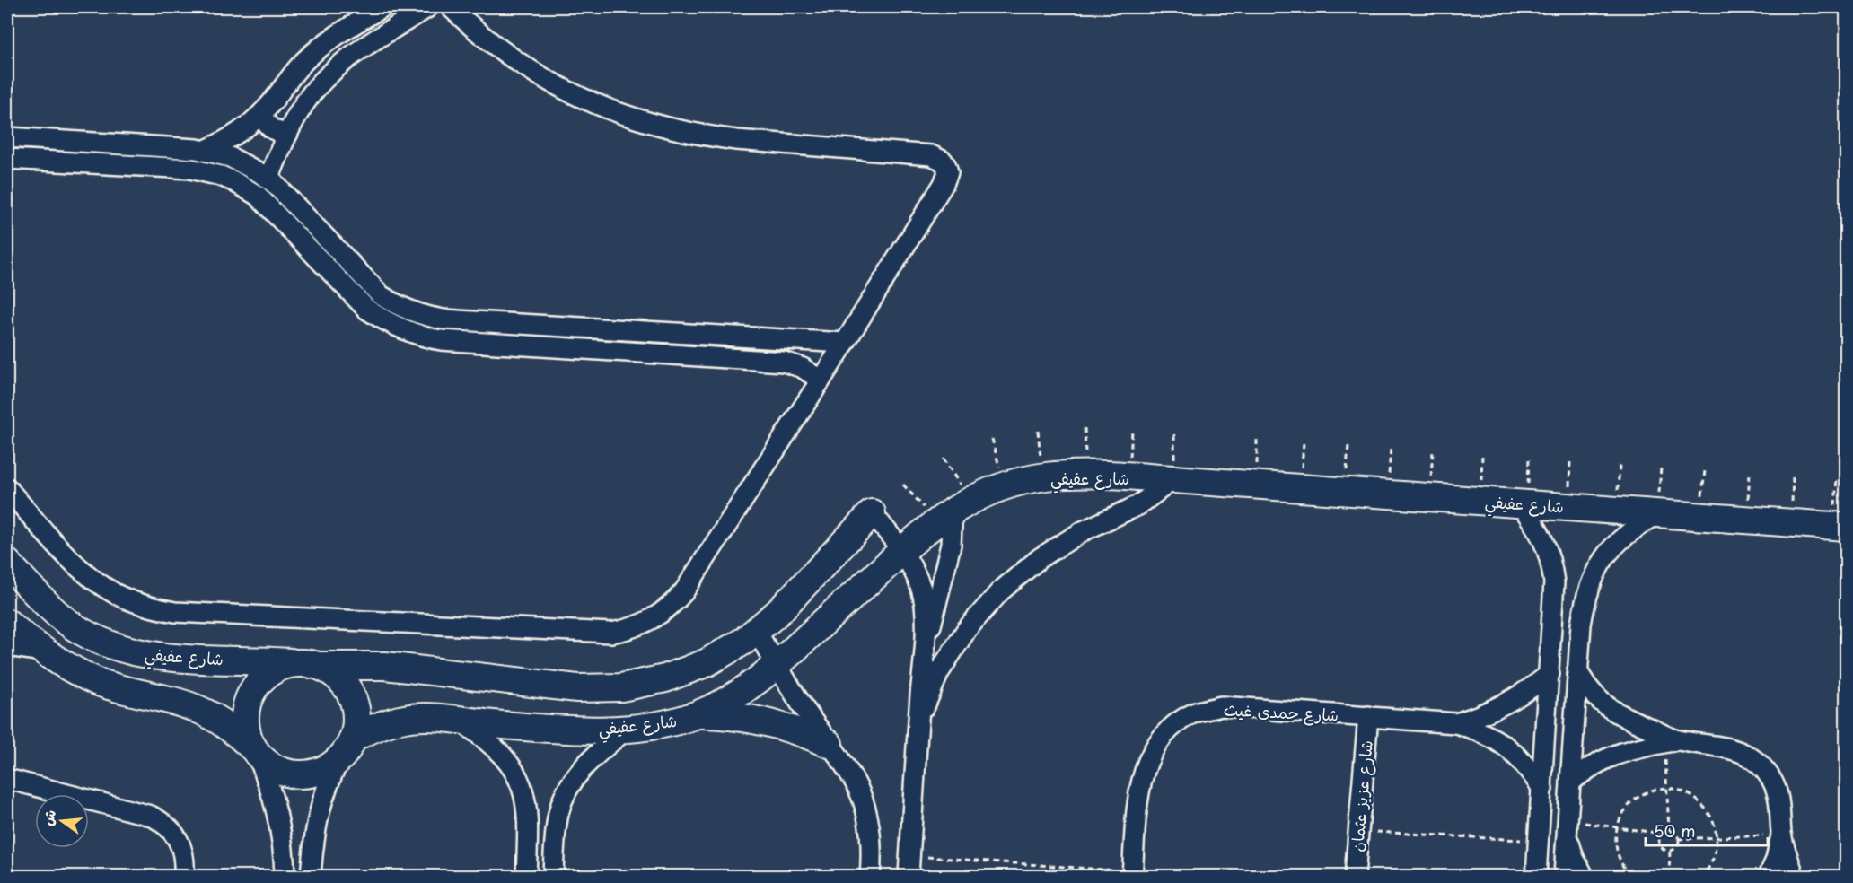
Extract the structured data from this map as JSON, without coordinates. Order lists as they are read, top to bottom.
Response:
{
  "streets": {
    "street": ["شارع عفيفي", "شارع حمدى غيث", "شارع عزيز عثمان"]
  },
  "crossings": [
    ["شارع حمدى غيث", "شارع عزيز عثمان"]
  ],
  "scale_bar": "50 m",
  "north": "left"
}
